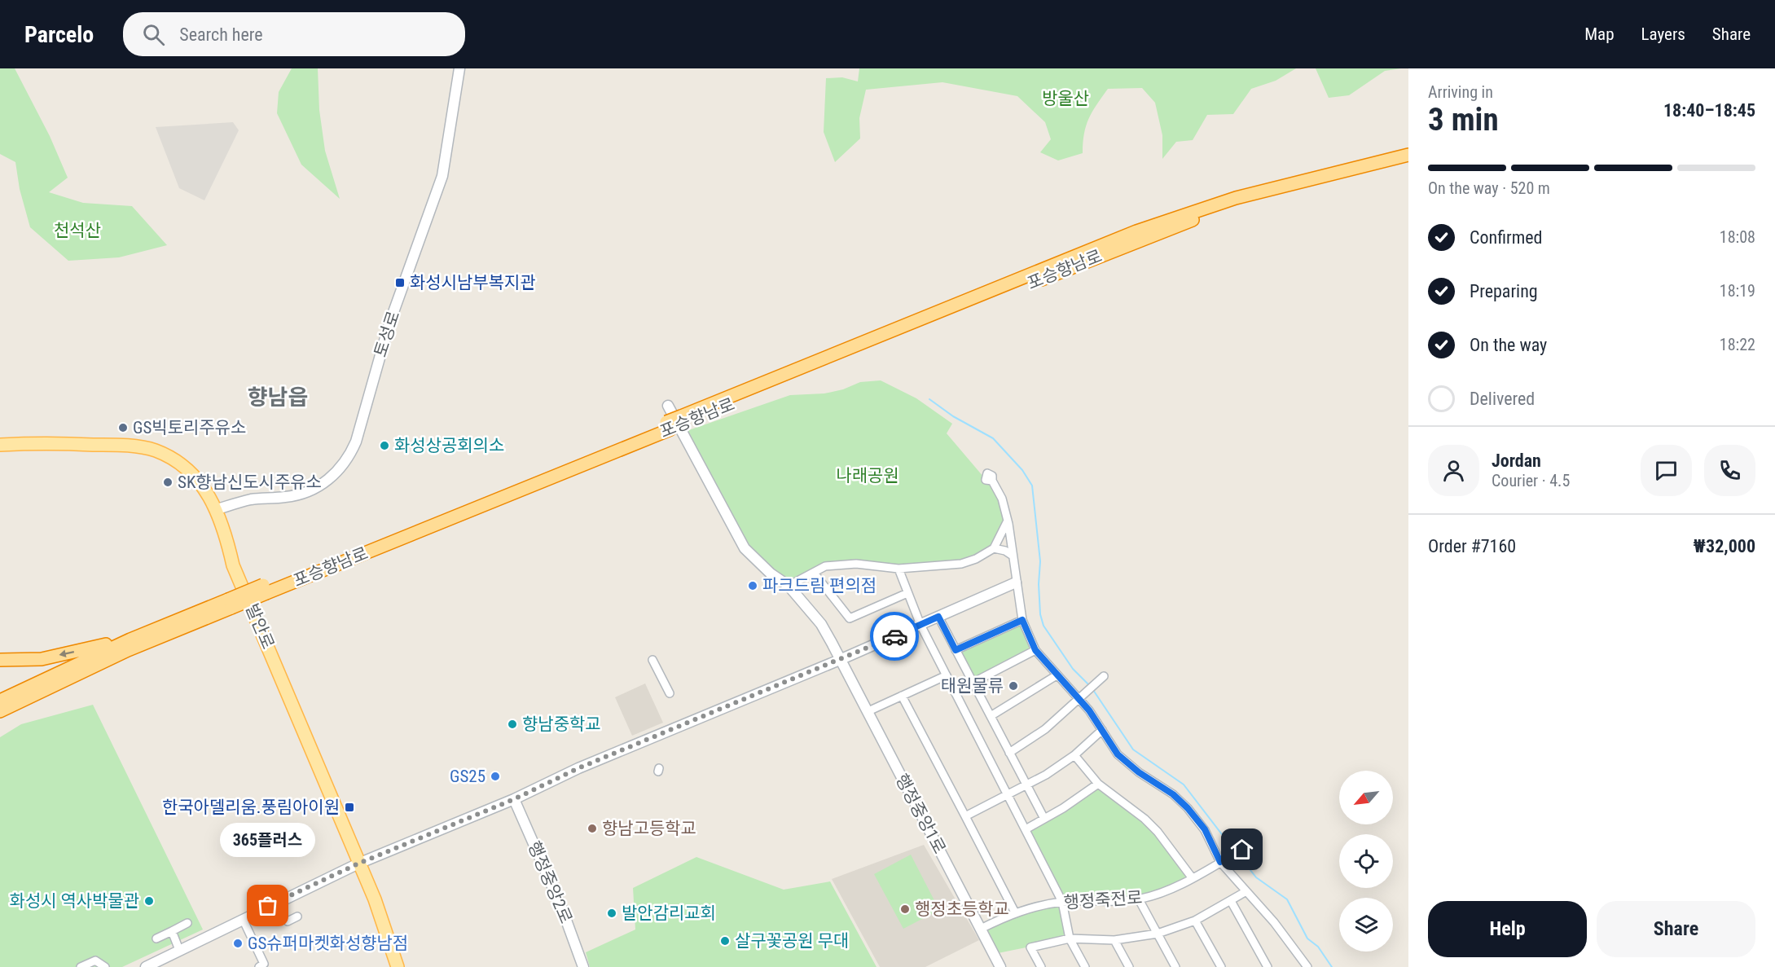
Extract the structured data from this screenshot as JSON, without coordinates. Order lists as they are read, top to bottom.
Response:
{
  "streets": {
    "highway": ["포승향남로"],
    "main road": ["발안로"],
    "street": [
      "토성로",
      "행정중앙1로",
      "행정중앙2로",
      "행정죽전로"
    ]
  },
  "crossings": [
    ["토성로", "발안로"],
    ["행정중앙1로", "행정죽전로"]
  ],
  "districts": ["향남읍"],
  "parks": ["방울산", "천석산", "나래공원"],
  "places": {
    "transit": ["화성시남부복지관", "한국아델리움.풍림아이원"],
    "other": [
      "GS빅토리주유소",
      "화성상공회의소",
      "SK향남신도시주유소",
      "파크드림 편의점",
      "태원물류",
      "향남중학교",
      "GS25",
      "향남고등학교",
      "화성시 역사박물관",
      "365플러스",
      "행정초등학교",
      "발안감리교회",
      "살구꽃공원 무대",
      "GS슈퍼마켓화성향남점"
    ]
  },
  "north": "bottom left",
  "page": {
    "header": "Parcelo",
    "search": "Search here",
    "nav": ["Map", "Layers", "Share"],
    "heading": ["3 min", "Arriving in", "18:40–18:45"],
    "panel": [
      "Jordan",
      "Courier · 4.5",
      "Order #7160",
      "₩32,000"
    ],
    "bar": "On the way · 520 m",
    "list": [
      ["Confirmed", "18:08"],
      ["Preparing", "18:19"],
      ["On the way", "18:22"],
      "Delivered"
    ],
    "bubble": "365플러스",
    "buttons": ["Help", "Share"]
  }
}
